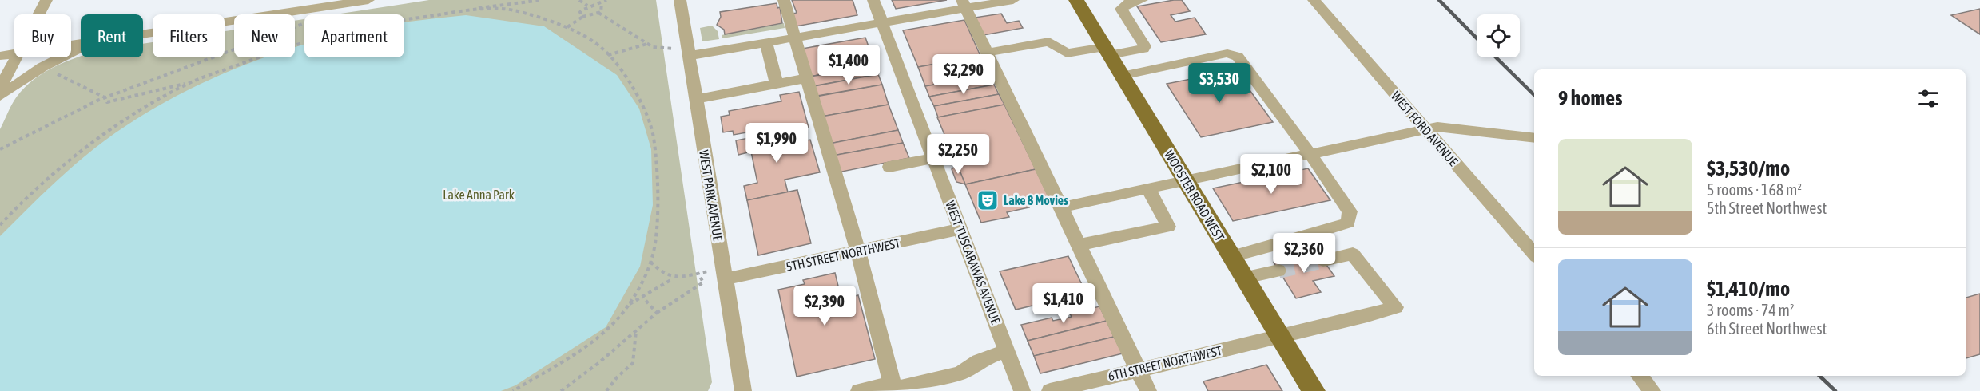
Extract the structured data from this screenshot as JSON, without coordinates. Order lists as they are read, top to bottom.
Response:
{
  "streets": {
    "main road": ["WOOSTER ROAD WEST"],
    "street": [
      "WEST FORD AVENUE",
      "WEST PARK AVENUE",
      "5TH STREET NORTHWEST",
      "WEST TUSCARAWAS AVENUE",
      "6TH STREET NORTHWEST"
    ]
  },
  "crossings": [
    ["WEST PARK AVENUE", "5TH STREET NORTHWEST"],
    ["WOOSTER ROAD WEST", "6TH STREET NORTHWEST"],
    ["5TH STREET NORTHWEST", "WEST TUSCARAWAS AVENUE"]
  ],
  "parks": ["Lake Anna Park"],
  "places": {
    "theatre": ["Lake 8 Movies"]
  },
  "page": {
    "chip": [
      "Buy",
      "Rent",
      "Filters",
      "New",
      "Apartment"
    ],
    "price": [
      "$1,400",
      "$2,290",
      "$3,530",
      "$1,990",
      "$2,250",
      "$2,100",
      "$2,360",
      "$1,410",
      "$2,390"
    ],
    "heading": "9 homes",
    "list": [
      {
        "name": "$3,530/mo",
        "note": "5 rooms · 168 m² · 5th Street Northwest"
      },
      {
        "name": "$1,410/mo",
        "note": "3 rooms · 74 m² · 6th Street Northwest"
      }
    ]
  }
}
